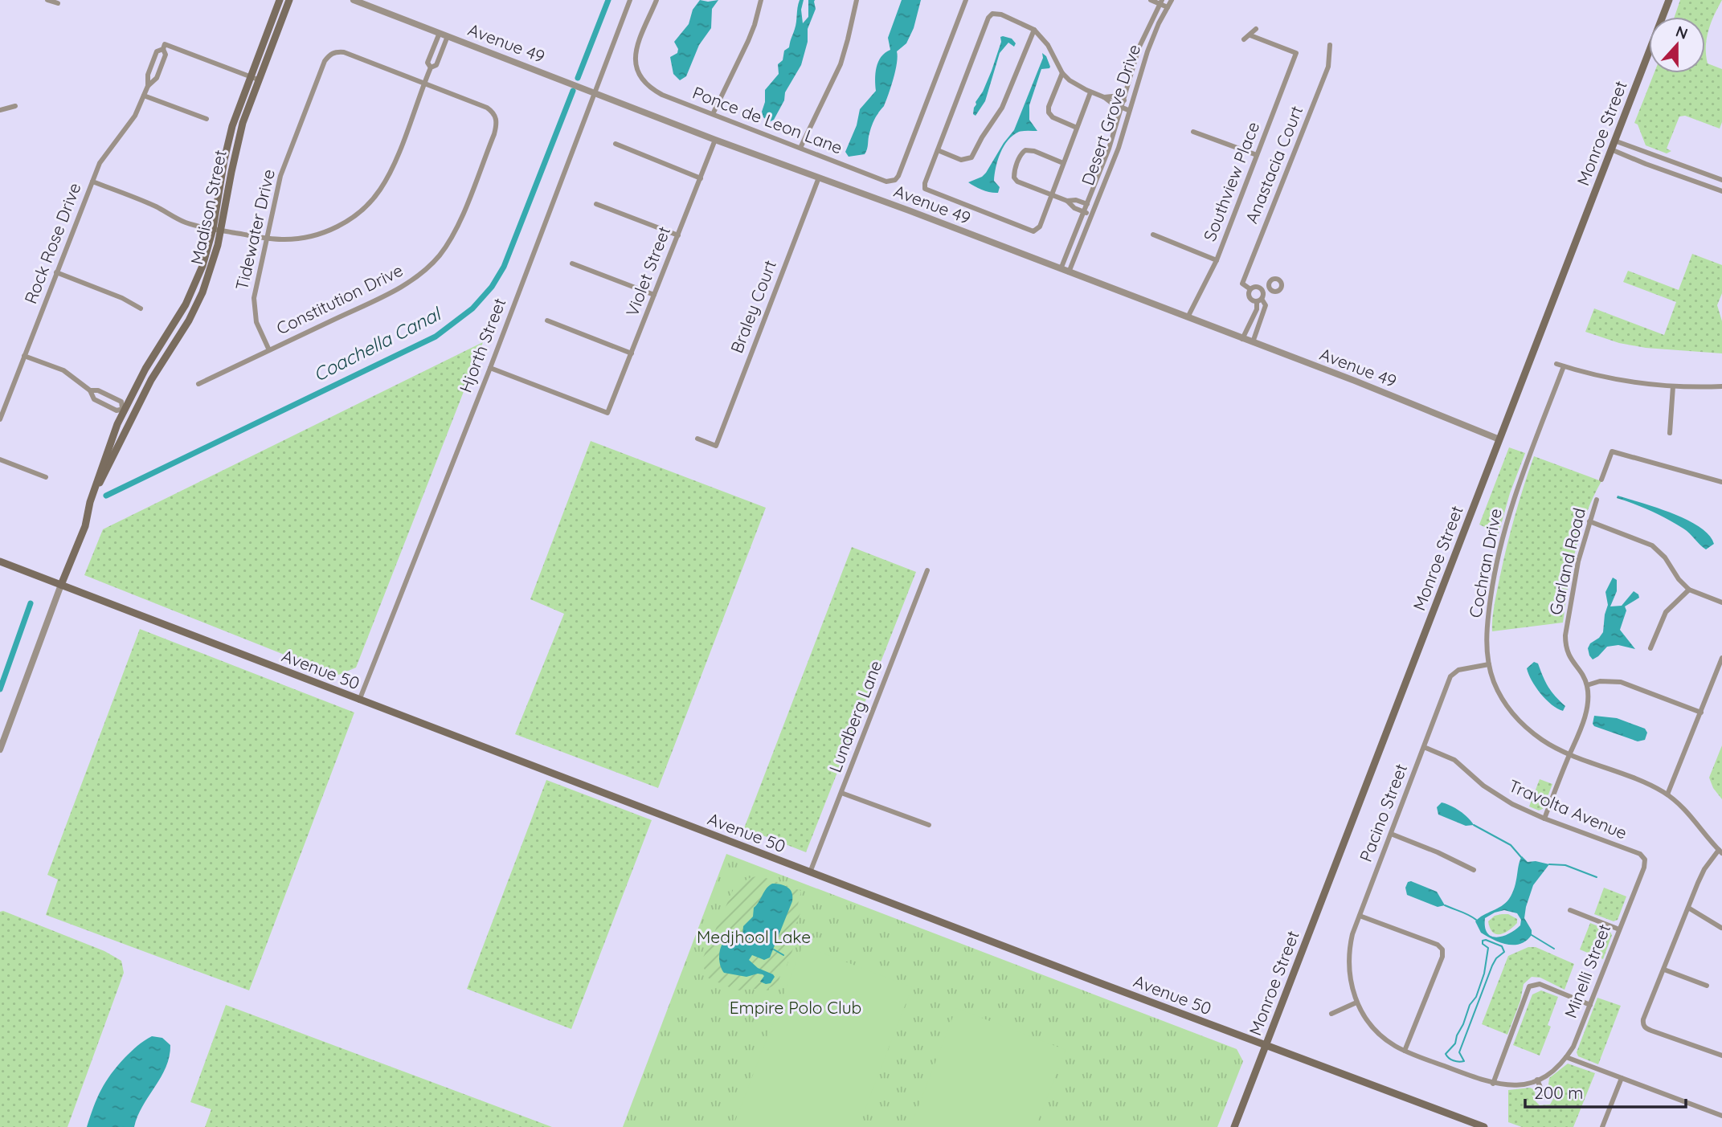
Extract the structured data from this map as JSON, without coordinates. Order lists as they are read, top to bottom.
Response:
{
  "streets": {
    "main road": ["Monroe Street", "Madison Street", "Avenue 50"],
    "street": [
      "Avenue 49",
      "Desert Grove Drive",
      "Ponce de Leon Lane",
      "Anastacia Court",
      "Southview Place",
      "Tidewater Drive",
      "Rock Rose Drive",
      "Violet Street",
      "Constitution Drive",
      "Braley Court",
      "Hjorth Street",
      "Garland Road",
      "Cochran Drive",
      "Lundberg Lane",
      "Travolta Avenue",
      "Pacino Street",
      "Minelli Street"
    ]
  },
  "crossings": [
    ["Avenue 49", "Desert Grove Drive"],
    ["Avenue 49", "Monroe Street"],
    ["Avenue 49", "Southview Place"],
    ["Avenue 49", "Violet Street"],
    ["Avenue 49", "Braley Court"],
    ["Avenue 49", "Hjorth Street"],
    ["Monroe Street", "Avenue 50"],
    ["Madison Street", "Avenue 50"],
    ["Tidewater Drive", "Constitution Drive"],
    ["Violet Street", "Hjorth Street"],
    ["Hjorth Street", "Avenue 50"],
    ["Cochran Drive", "Pacino Street"],
    ["Avenue 50", "Lundberg Lane"],
    ["Travolta Avenue", "Pacino Street"],
    ["Travolta Avenue", "Minelli Street"],
    ["Pacino Street", "Minelli Street"]
  ],
  "water": ["Coachella Canal"],
  "parks": ["Medjhool Lake", "Empire Polo Club"],
  "scale_bar": "200 m",
  "north": "top"
}
